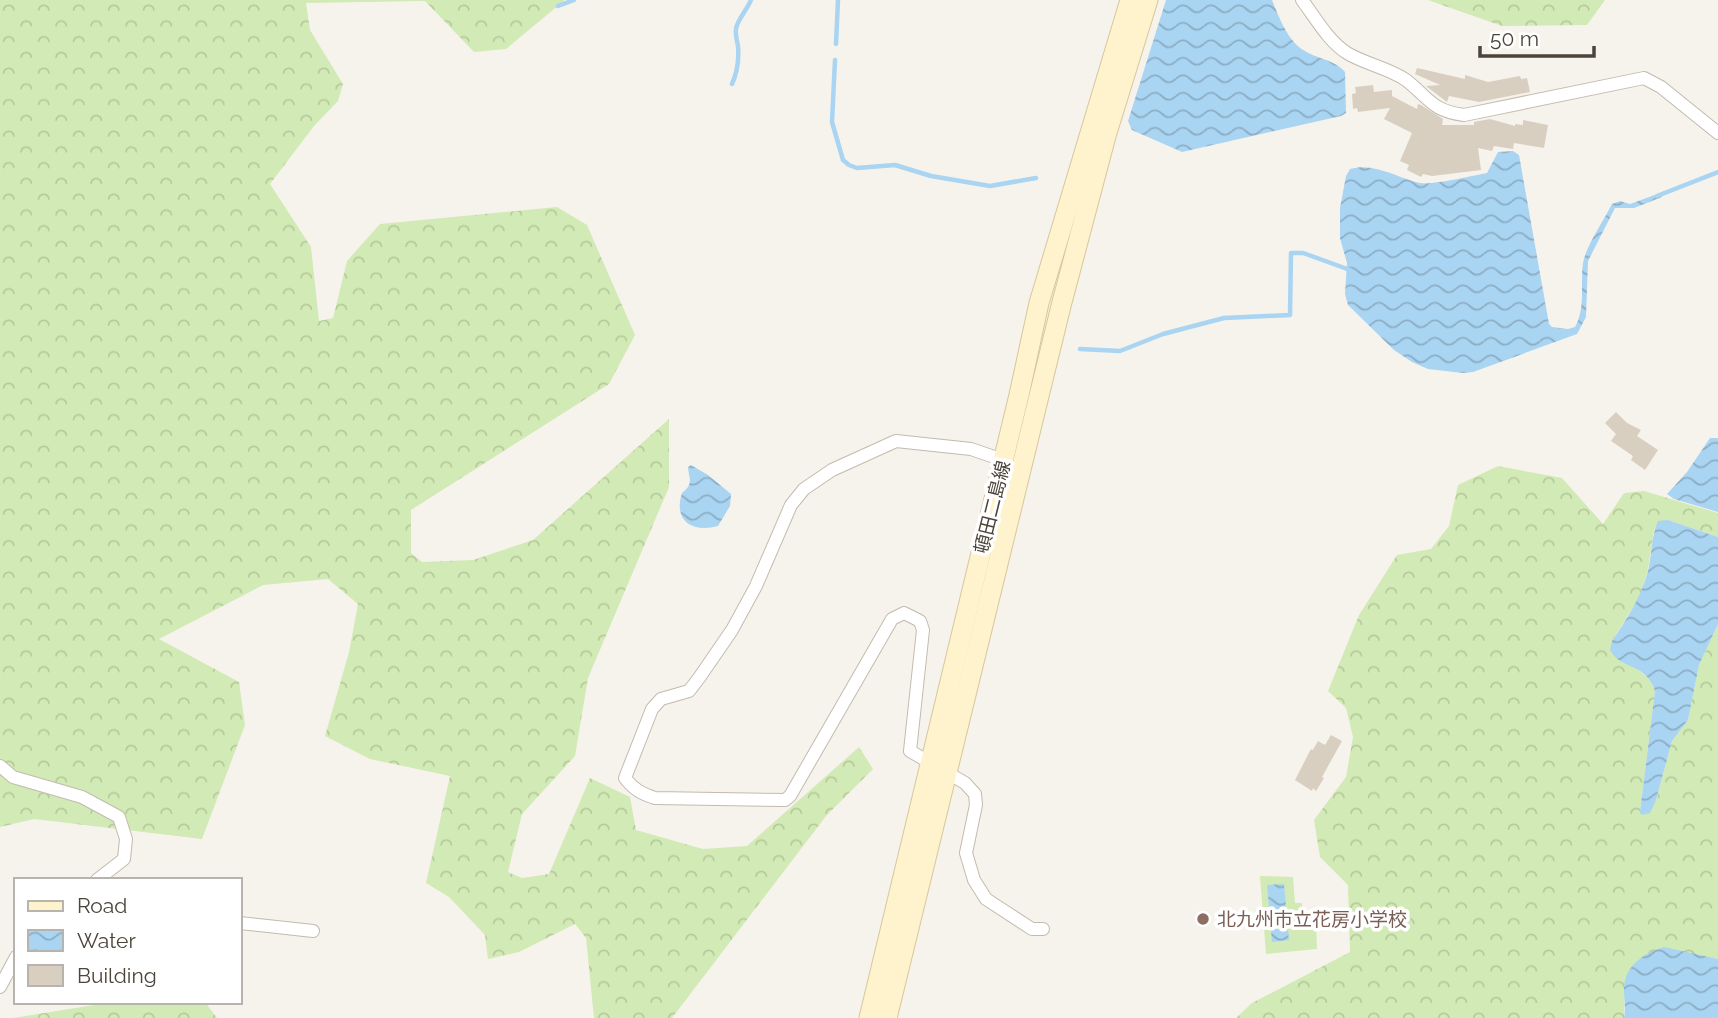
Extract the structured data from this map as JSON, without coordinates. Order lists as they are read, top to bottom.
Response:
{
  "streets": {
    "main road": ["頓田二島線"]
  },
  "places": ["北九州市立花房小学校"],
  "legend": ["Road", "Water", "Building"],
  "scale_bar": "50 m"
}
